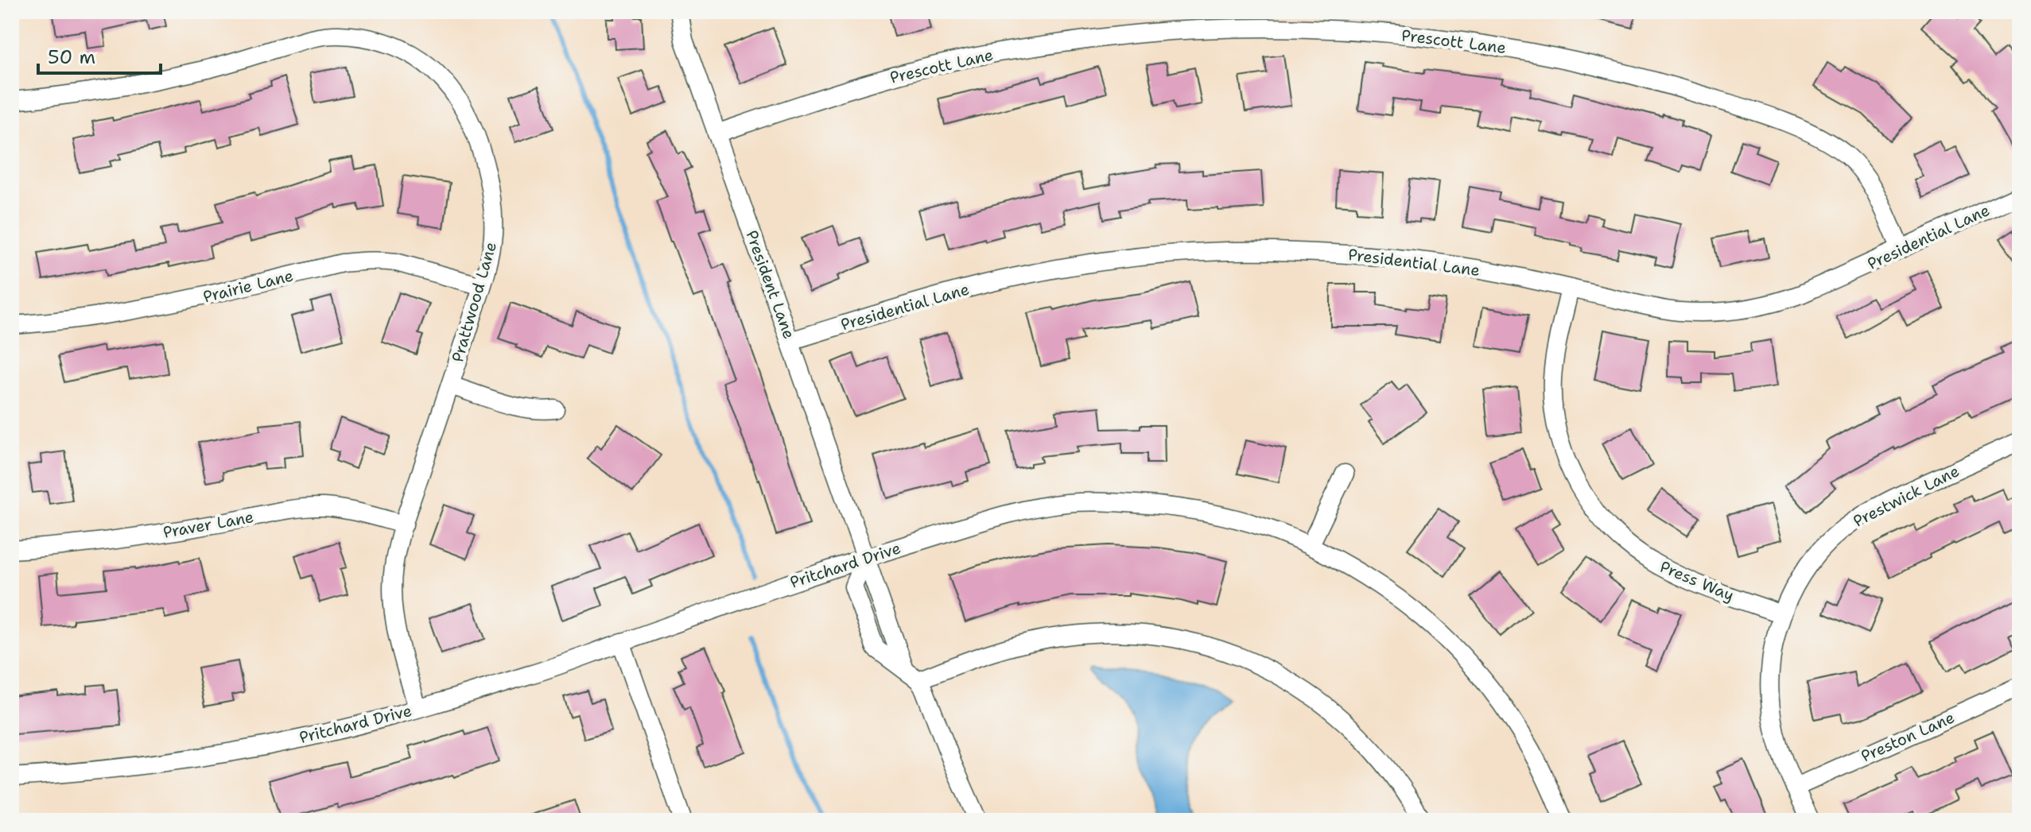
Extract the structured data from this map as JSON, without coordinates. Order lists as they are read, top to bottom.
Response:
{
  "streets": {
    "street": [
      "Prescott Lane",
      "Presidential Lane",
      "President Lane",
      "Prairie Lane",
      "Prattwood Lane",
      "Prestwick Lane",
      "Praver Lane",
      "Pritchard Drive",
      "Press Way",
      "Preston Lane"
    ]
  },
  "crossings": [
    ["Prescott Lane", "Presidential Lane"],
    ["Prescott Lane", "President Lane"],
    ["Presidential Lane", "President Lane"],
    ["Presidential Lane", "Press Way"],
    ["President Lane", "Pritchard Drive"],
    ["Prairie Lane", "Prattwood Lane"],
    ["Prattwood Lane", "Praver Lane"],
    ["Prattwood Lane", "Pritchard Drive"],
    ["Prestwick Lane", "Press Way"],
    ["Prestwick Lane", "Preston Lane"]
  ],
  "scale_bar": "50 m"
}
